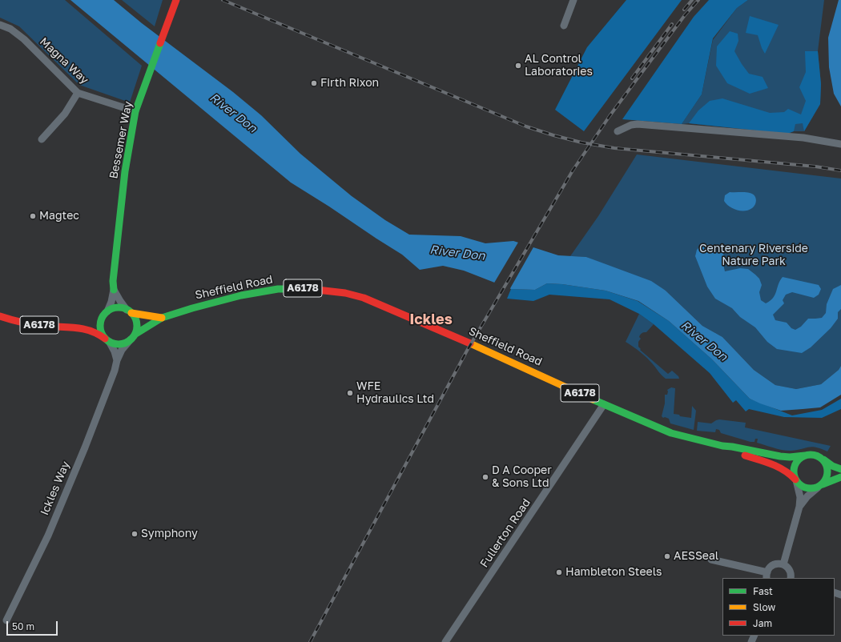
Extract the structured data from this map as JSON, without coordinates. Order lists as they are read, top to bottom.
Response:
{
  "streets": {
    "main road": ["Bessemer Way", "Sheffield Road", "A6178"],
    "street": ["Magna Way", "Ickles Way", "Fullerton Road"]
  },
  "crossings": [
    ["Magna Way", "Bessemer Way"],
    ["Bessemer Way", "Sheffield Road"],
    ["Bessemer Way", "A6178"],
    ["Bessemer Way", "Ickles Way"],
    ["Sheffield Road", "A6178"],
    ["Sheffield Road", "Ickles Way"],
    ["Sheffield Road", "Fullerton Road"],
    ["A6178", "Ickles Way"]
  ],
  "districts": ["Ickles"],
  "water": ["River Don"],
  "parks": ["Centenary Riverside Nature Park"],
  "places": [
    "AL Control Laboratories",
    "Firth Rixon",
    "Magtec",
    "WFE Hydraulics Ltd",
    "D A Cooper & Sons Ltd",
    "Symphony",
    "AESSeal",
    "Hambleton Steels"
  ],
  "legend": ["Fast", "Slow", "Jam"],
  "scale_bar": "50 m"
}
